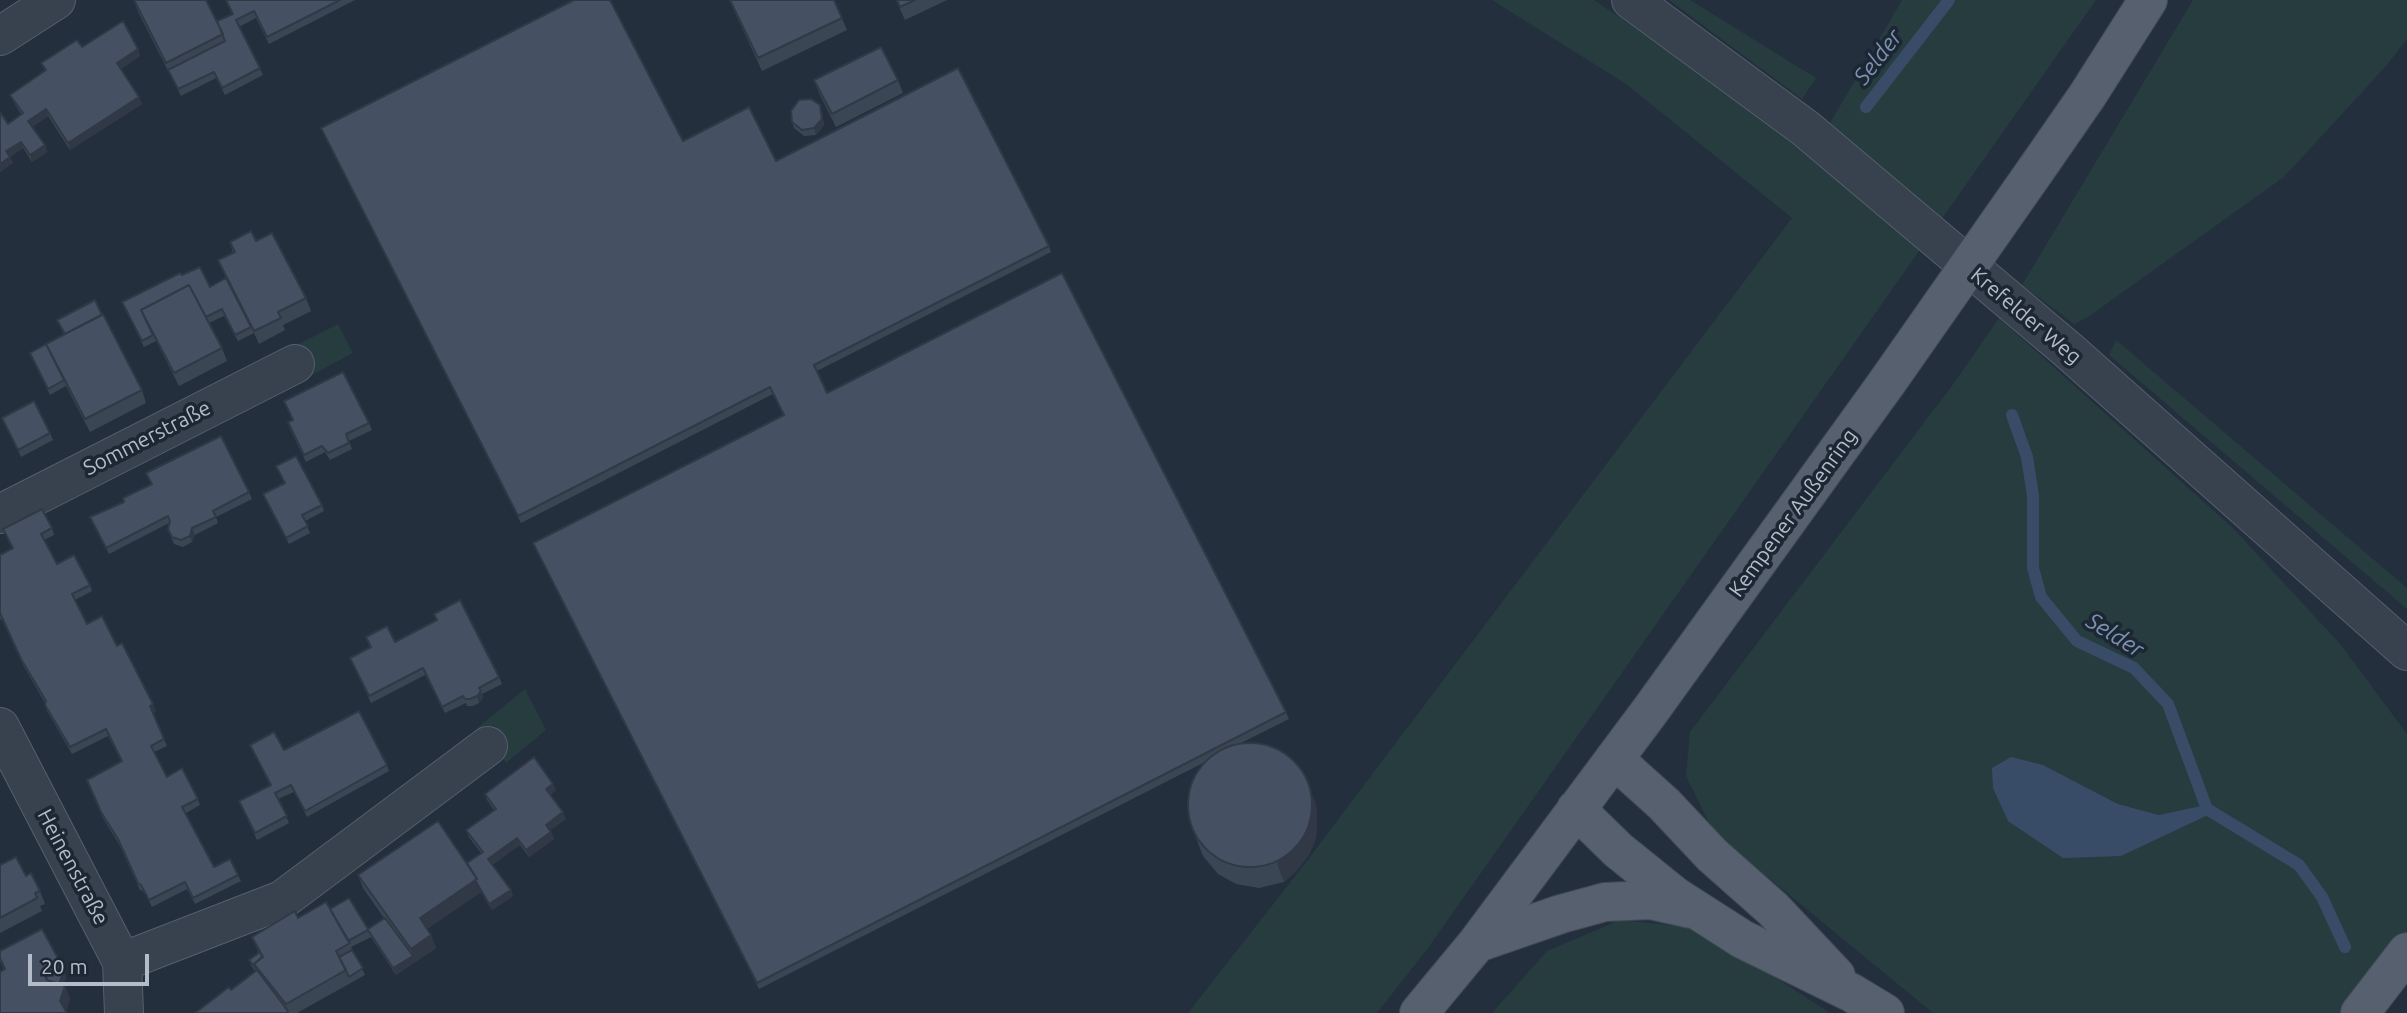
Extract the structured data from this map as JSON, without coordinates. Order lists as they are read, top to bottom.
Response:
{
  "streets": {
    "main road": ["Kempener Außenring"],
    "street": ["Krefelder Weg", "Sommerstraße", "Heinenstraße"]
  },
  "water": ["Selder"],
  "scale_bar": "20 m"
}
